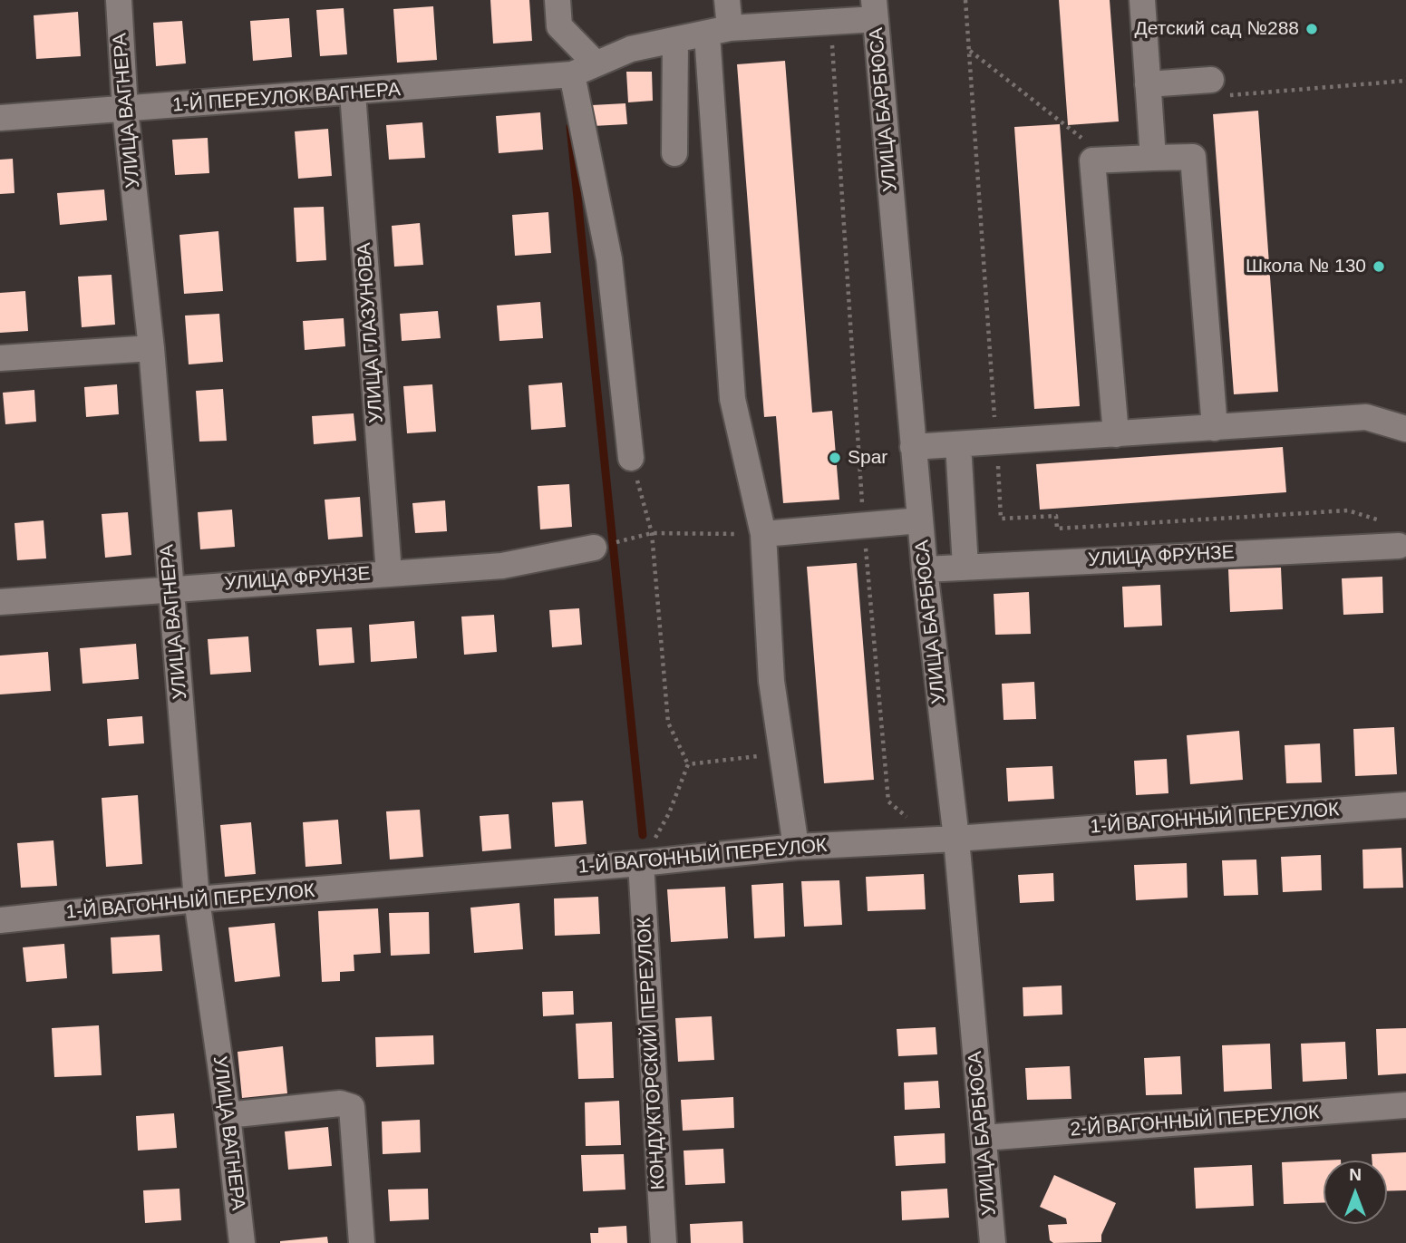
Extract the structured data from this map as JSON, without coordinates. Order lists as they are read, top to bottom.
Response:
{
  "streets": {
    "street": [
      "1-Й ПЕРЕУЛОК ВАГНЕРА",
      "УЛИЦА БАРБЮСА",
      "УЛИЦА ВАГНЕРА",
      "УЛИЦА ГЛАЗУНОВА",
      "УЛИЦА ФРУНЗЕ",
      "1-Й ВАГОННЫЙ ПЕРЕУЛОК",
      "КОНДУКТОРСКИЙ ПЕРЕУЛОК",
      "2-Й ВАГОННЫЙ ПЕРЕУЛОК"
    ]
  },
  "crossings": [
    ["1-Й ПЕРЕУЛОК ВАГНЕРА", "УЛИЦА БАРБЮСА"],
    ["1-Й ПЕРЕУЛОК ВАГНЕРА", "УЛИЦА ВАГНЕРА"],
    ["1-Й ПЕРЕУЛОК ВАГНЕРА", "УЛИЦА ГЛАЗУНОВА"],
    ["УЛИЦА БАРБЮСА", "УЛИЦА ФРУНЗЕ"],
    ["УЛИЦА БАРБЮСА", "1-Й ВАГОННЫЙ ПЕРЕУЛОК"],
    ["УЛИЦА БАРБЮСА", "2-Й ВАГОННЫЙ ПЕРЕУЛОК"],
    ["УЛИЦА ВАГНЕРА", "УЛИЦА ФРУНЗЕ"],
    ["УЛИЦА ВАГНЕРА", "1-Й ВАГОННЫЙ ПЕРЕУЛОК"],
    ["УЛИЦА ГЛАЗУНОВА", "УЛИЦА ФРУНЗЕ"],
    ["1-Й ВАГОННЫЙ ПЕРЕУЛОК", "КОНДУКТОРСКИЙ ПЕРЕУЛОК"]
  ],
  "places": ["Детский сад №288", "Школа № 130", "Spar"],
  "north": "top"
}
